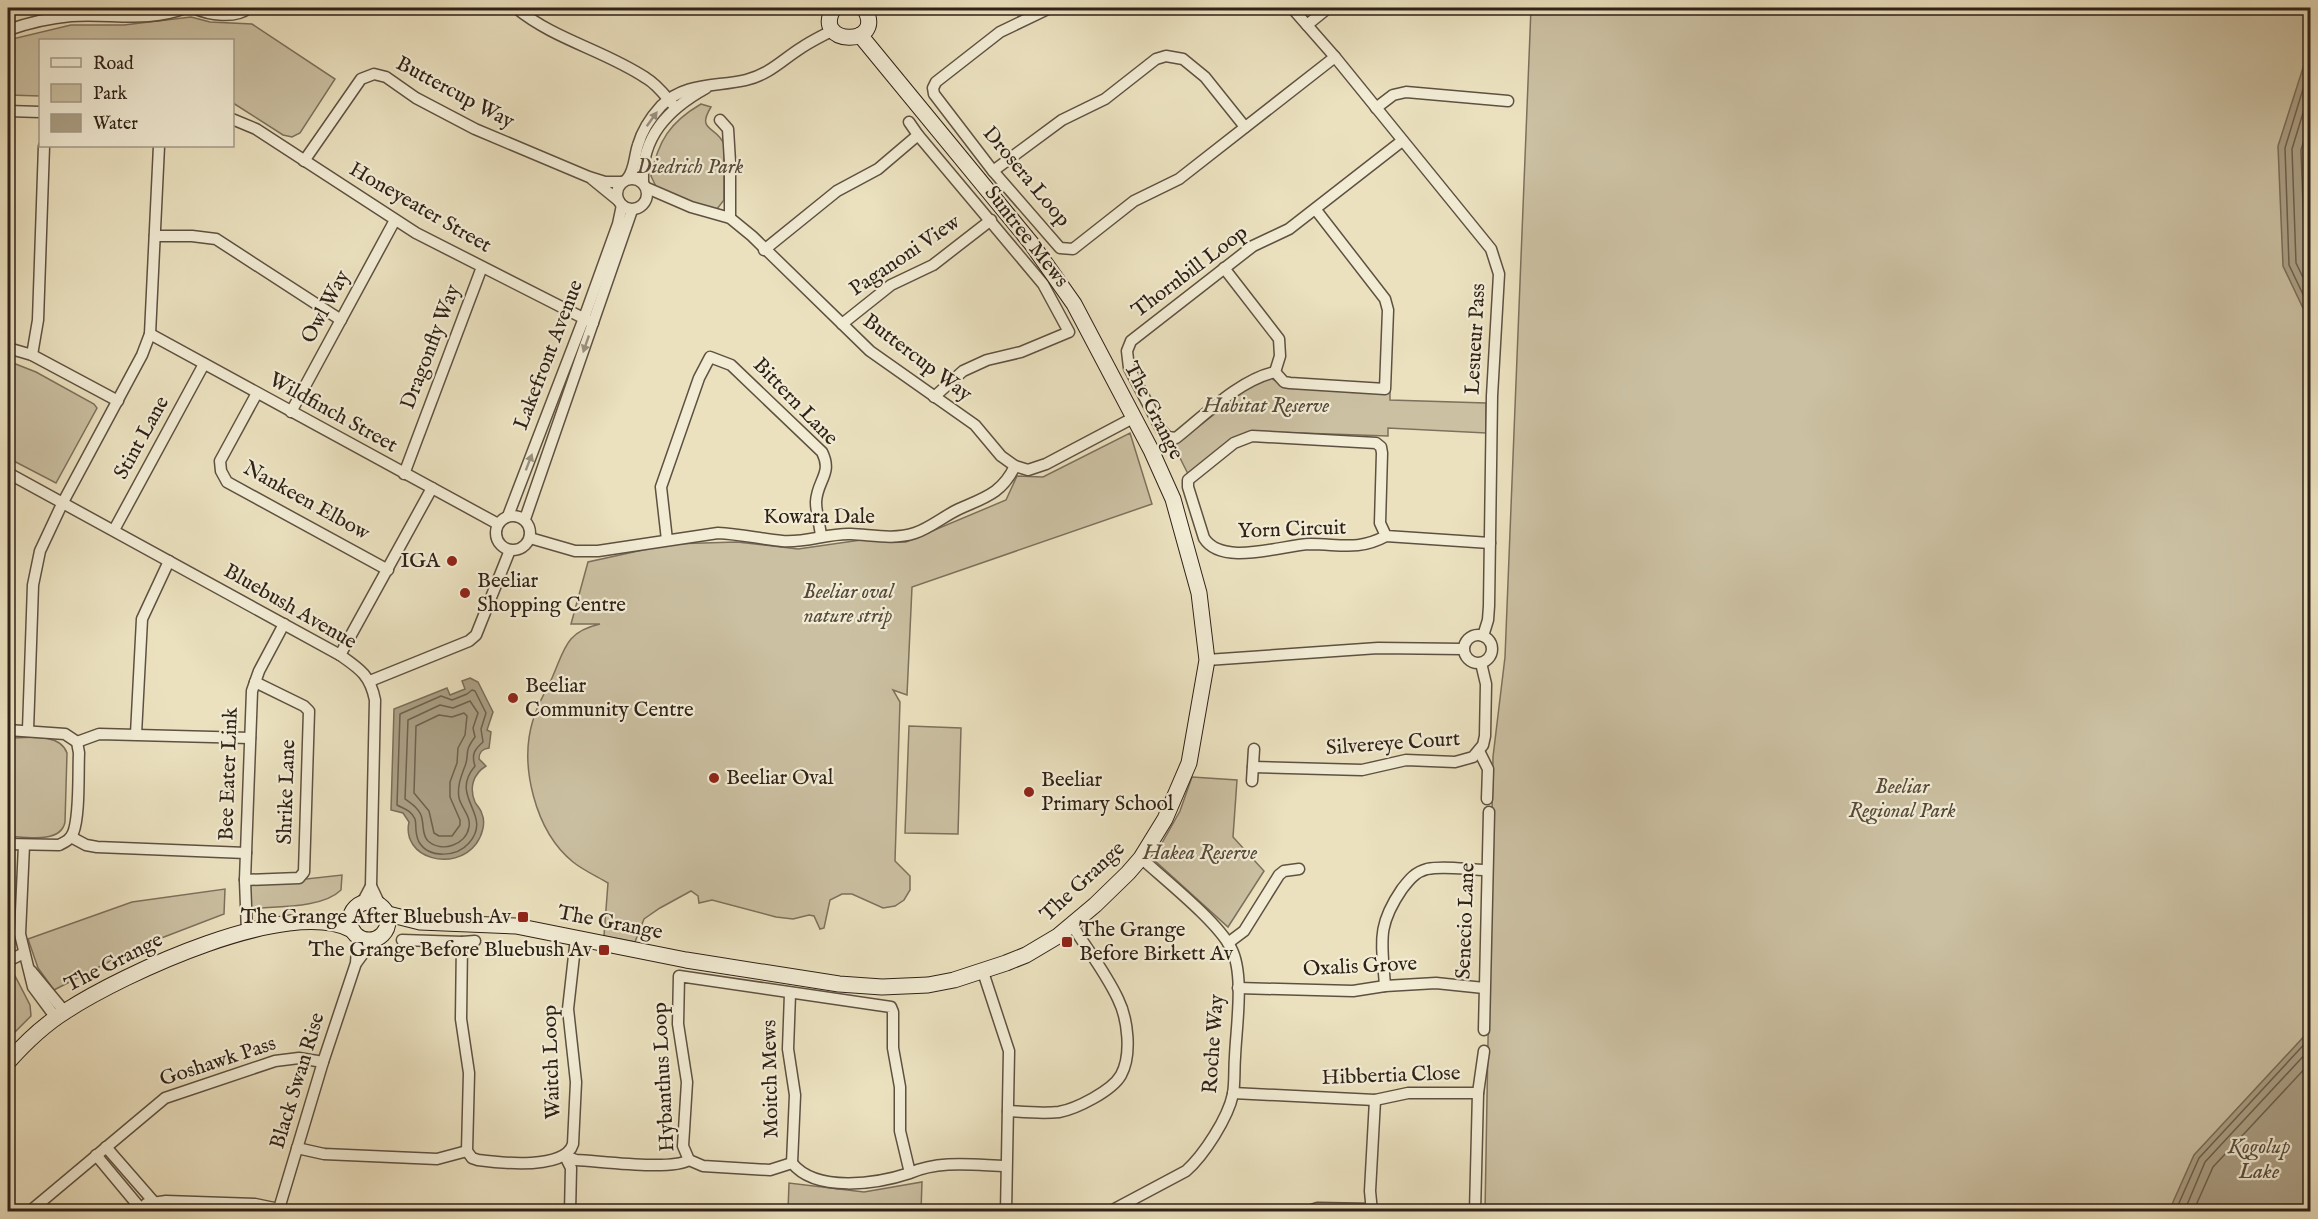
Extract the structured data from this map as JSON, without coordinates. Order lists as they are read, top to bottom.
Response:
{
  "streets": {
    "street": [
      "Buttercup Way",
      "Drosera Loop",
      "Honeyeater Street",
      "Suntree Mews",
      "Paganoni View",
      "Thornbill Loop",
      "Owl Way",
      "Lesueur Pass",
      "Dragonfly Way",
      "Lakefront Avenue",
      "Bittern Lane",
      "The Grange",
      "Wildfinch Street",
      "Stint Lane",
      "Nankeen Elbow",
      "Kowara Dale",
      "Yorn Circuit",
      "Bluebush Avenue",
      "Silvereye Court",
      "Bee Eater Link",
      "Shrike Lane",
      "Senecio Lane",
      "Oxalis Grove",
      "Roche Way",
      "Goshawk Pass",
      "Waitch Loop",
      "Hibbertia Close",
      "Hybanthus Loop",
      "Moitch Mews",
      "Black Swan Rise"
    ]
  },
  "crossings": [
    ["Buttercup Way", "Honeyeater Street"],
    ["Buttercup Way", "Suntree Mews"],
    ["Buttercup Way", "Paganoni View"],
    ["Buttercup Way", "Lakefront Avenue"],
    ["Buttercup Way", "Kowara Dale"],
    ["Drosera Loop", "Lesueur Pass"],
    ["Honeyeater Street", "Owl Way"],
    ["Honeyeater Street", "Dragonfly Way"],
    ["Honeyeater Street", "Lakefront Avenue"],
    ["Suntree Mews", "Paganoni View"],
    ["Thornbill Loop", "Lesueur Pass"],
    ["Owl Way", "Wildfinch Street"],
    ["Lesueur Pass", "Yorn Circuit"],
    ["Lesueur Pass", "Silvereye Court"],
    ["Dragonfly Way", "Wildfinch Street"],
    ["Lakefront Avenue", "Wildfinch Street"],
    ["Lakefront Avenue", "Kowara Dale"],
    ["Bittern Lane", "Kowara Dale"],
    ["The Grange", "Bee Eater Link"],
    ["The Grange", "Roche Way"],
    ["The Grange", "Waitch Loop"],
    ["The Grange", "Black Swan Rise"],
    ["Wildfinch Street", "Stint Lane"],
    ["Wildfinch Street", "Nankeen Elbow"],
    ["Wildfinch Street", "Kowara Dale"],
    ["Stint Lane", "Bluebush Avenue"],
    ["Bluebush Avenue", "Bee Eater Link"],
    ["Bee Eater Link", "Shrike Lane"],
    ["Senecio Lane", "Oxalis Grove"],
    ["Oxalis Grove", "Roche Way"],
    ["Roche Way", "Hibbertia Close"],
    ["Goshawk Pass", "Black Swan Rise"],
    ["Hybanthus Loop", "Moitch Mews"]
  ],
  "water": ["Kogolup Lake"],
  "parks": [
    "Diedrich Park",
    "Habitat Reserve",
    "Beeliar oval nature strip",
    "Beeliar Regional Park",
    "Hakea Reserve"
  ],
  "places": {
    "other": [
      "IGA",
      "Beeliar Shopping Centre",
      "Beeliar Community Centre",
      "Beeliar Oval",
      "Beeliar Primary School"
    ],
    "transit": ["The Grange After Bluebush Av", "The Grange Before Birkett Av", "The Grange Before Bluebush Av"]
  },
  "legend": ["Road", "Park", "Water"]
}
